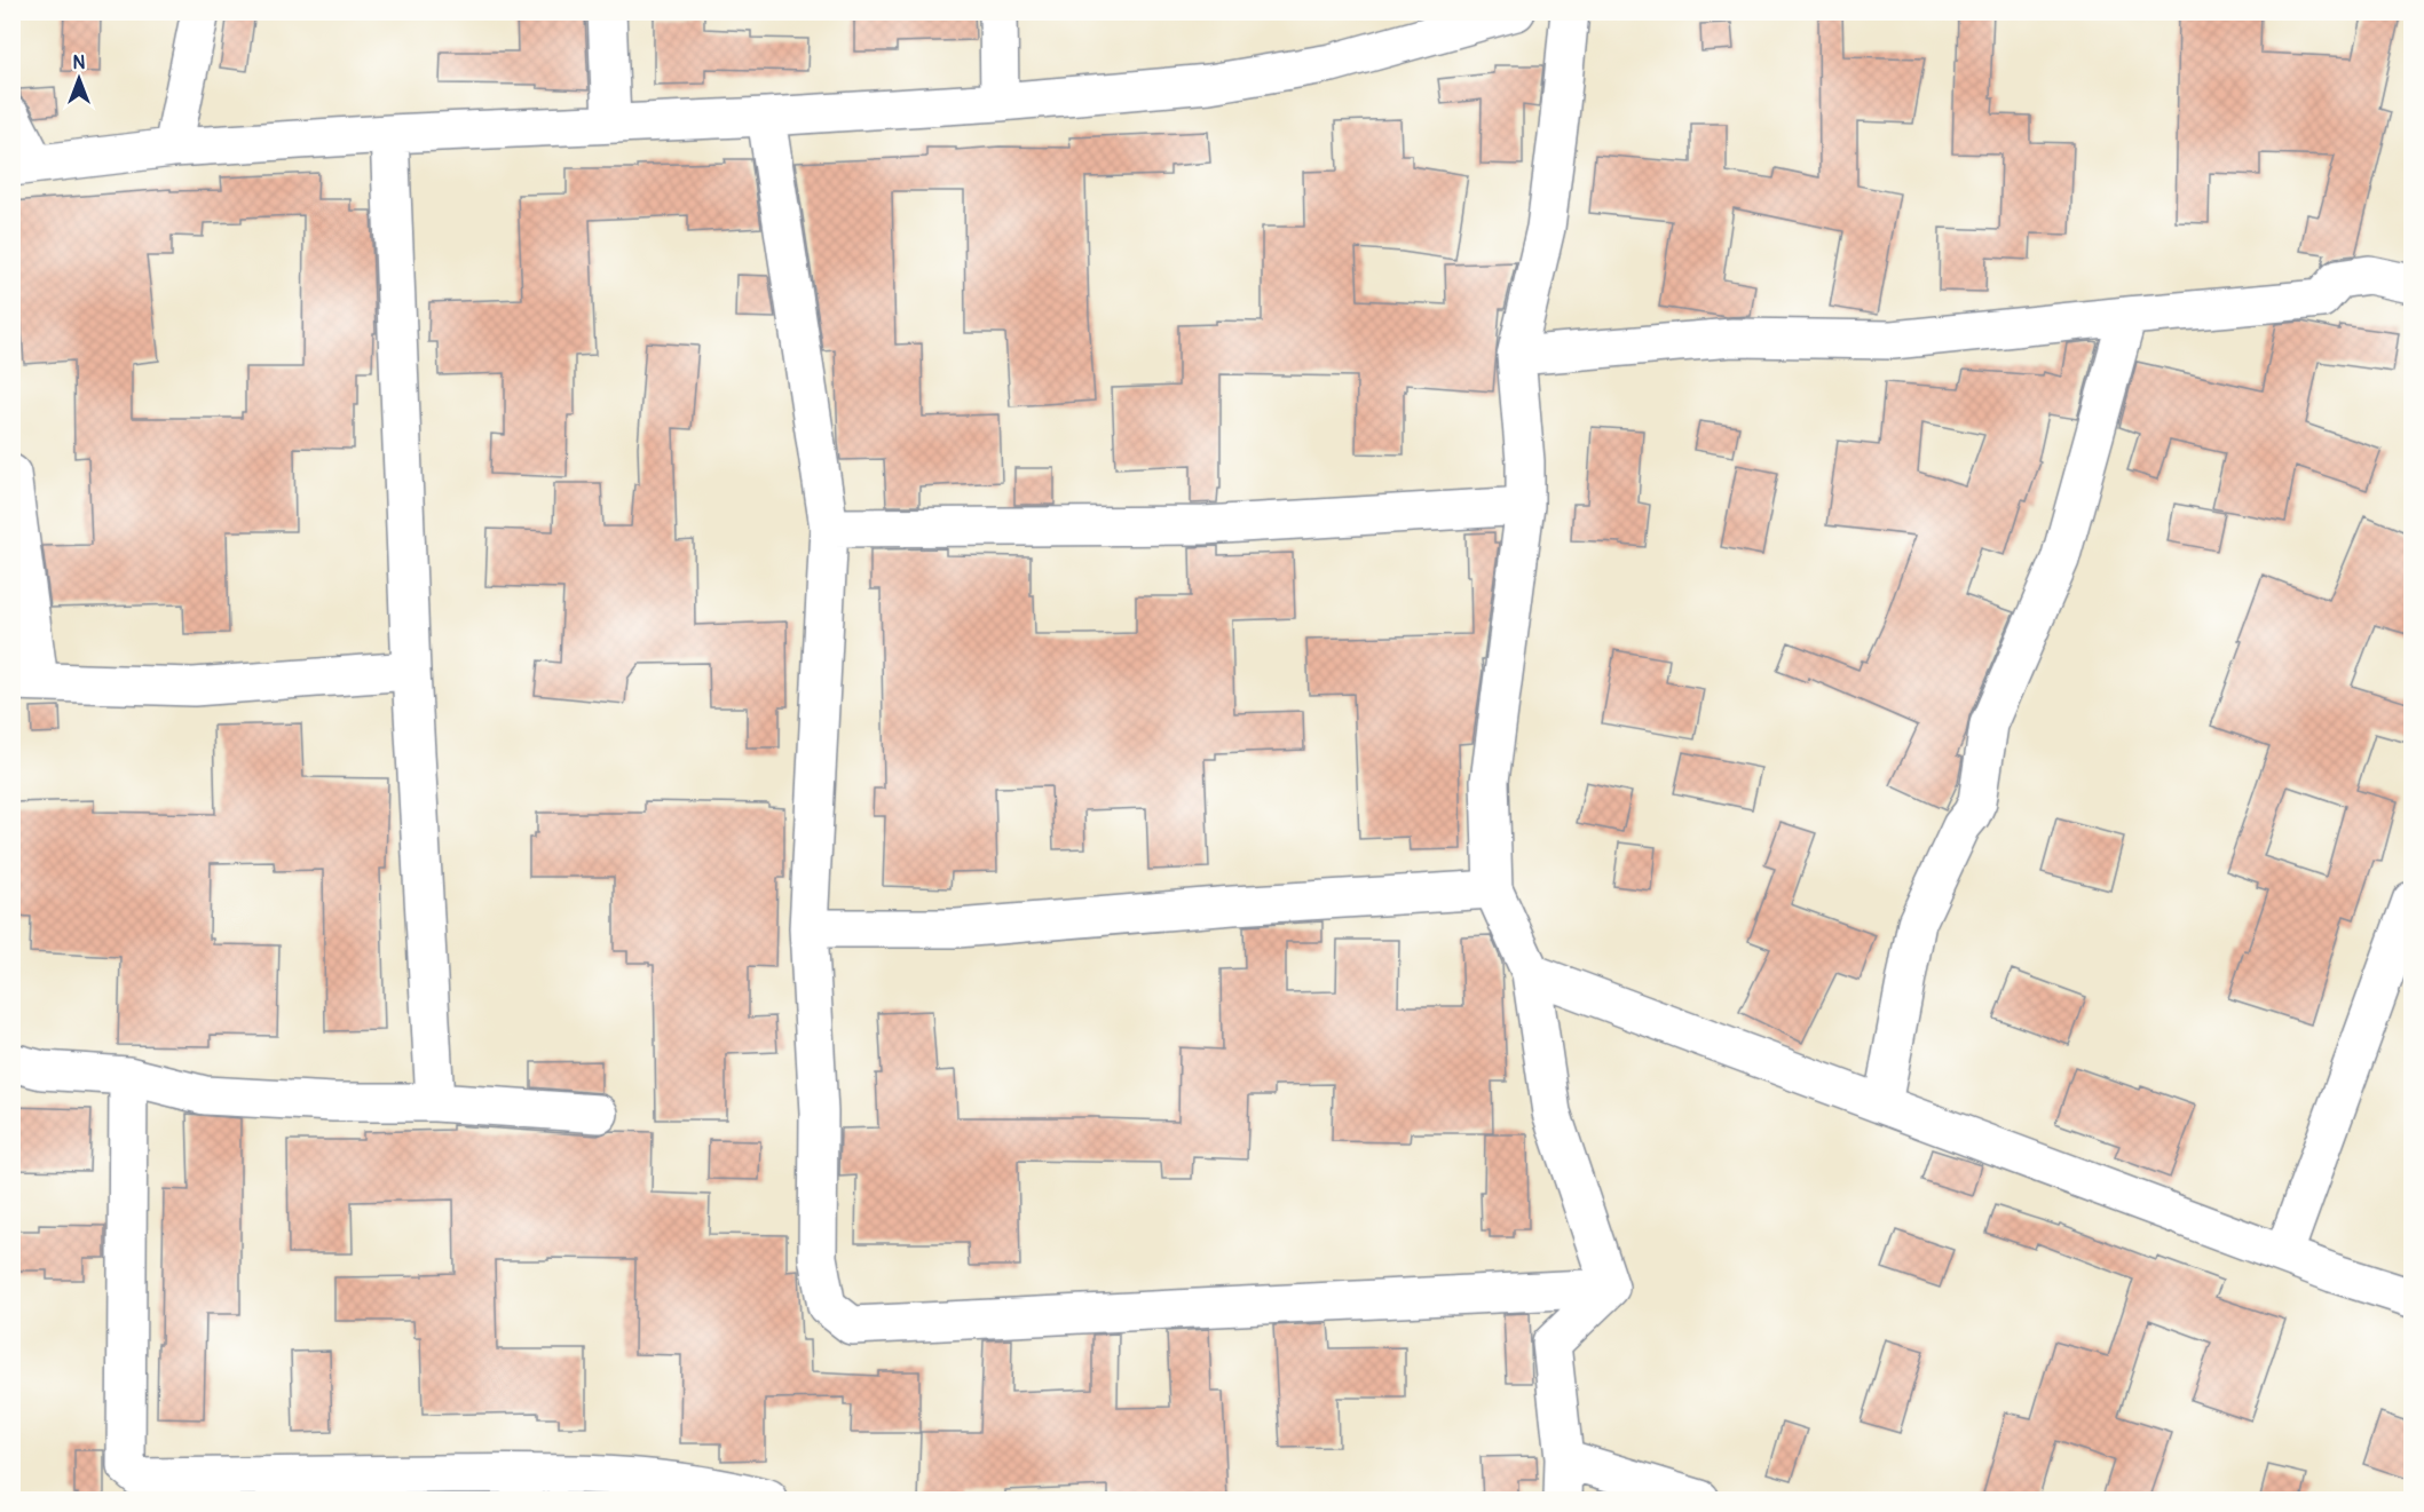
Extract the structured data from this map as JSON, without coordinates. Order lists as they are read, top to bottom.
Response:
{
  "north": "top"
}
